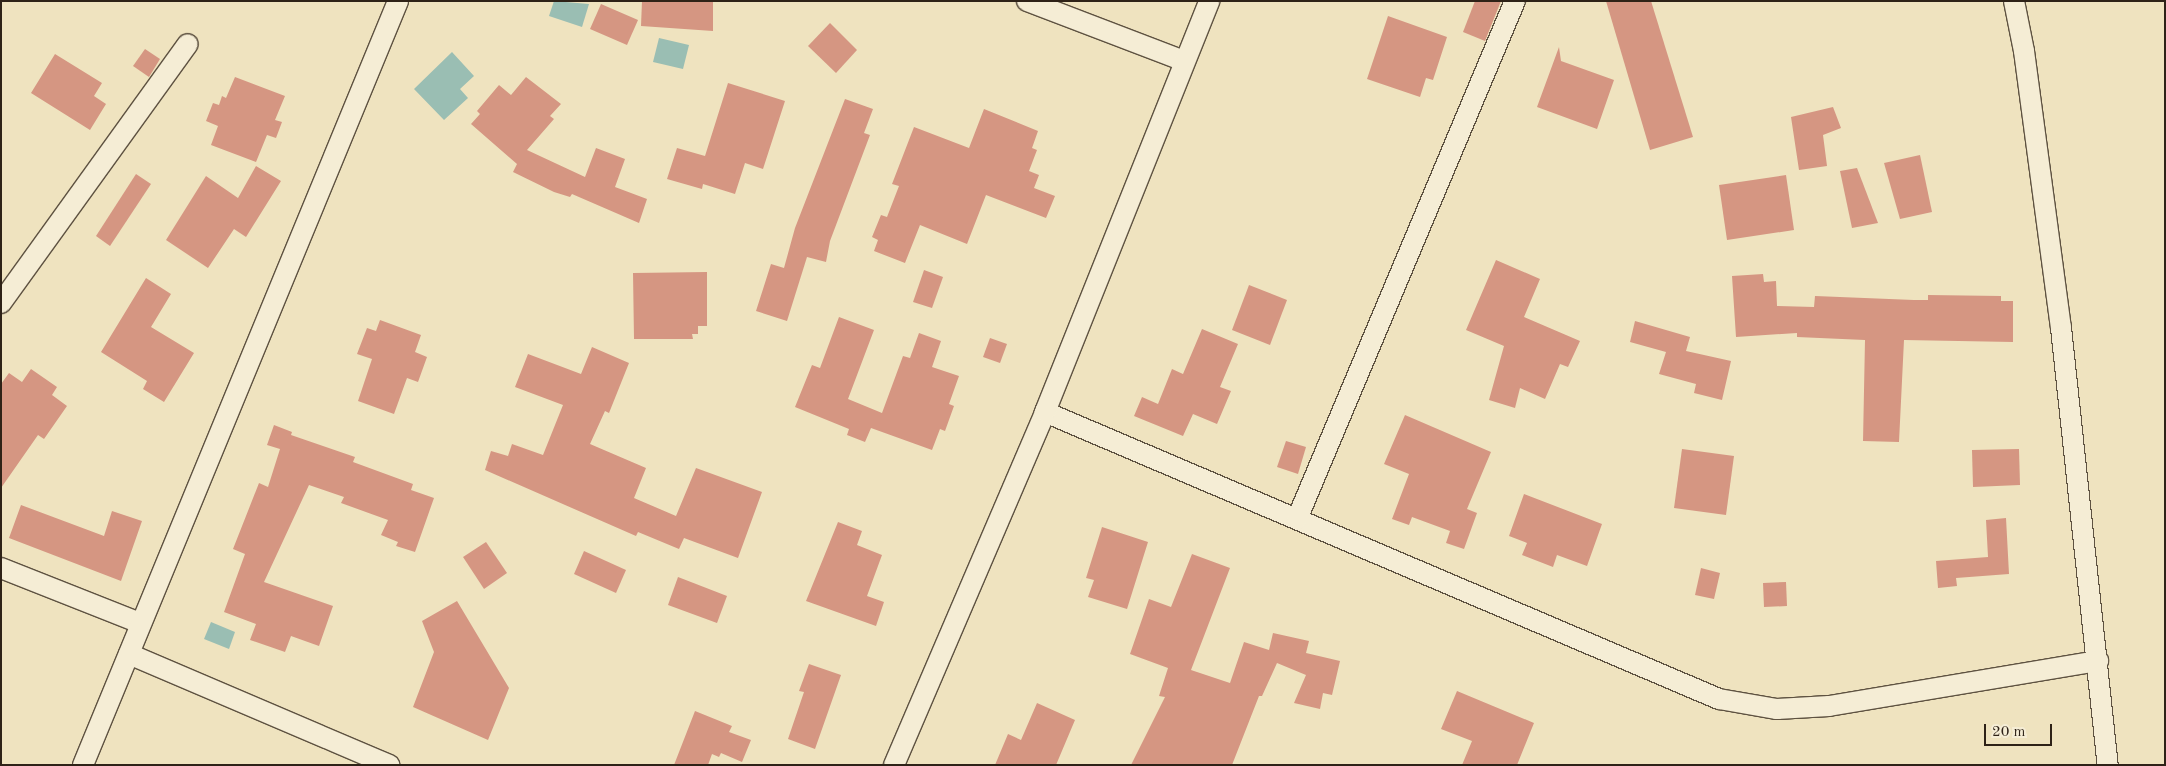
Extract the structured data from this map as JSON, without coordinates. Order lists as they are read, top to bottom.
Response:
{
  "scale_bar": "20 m"
}
